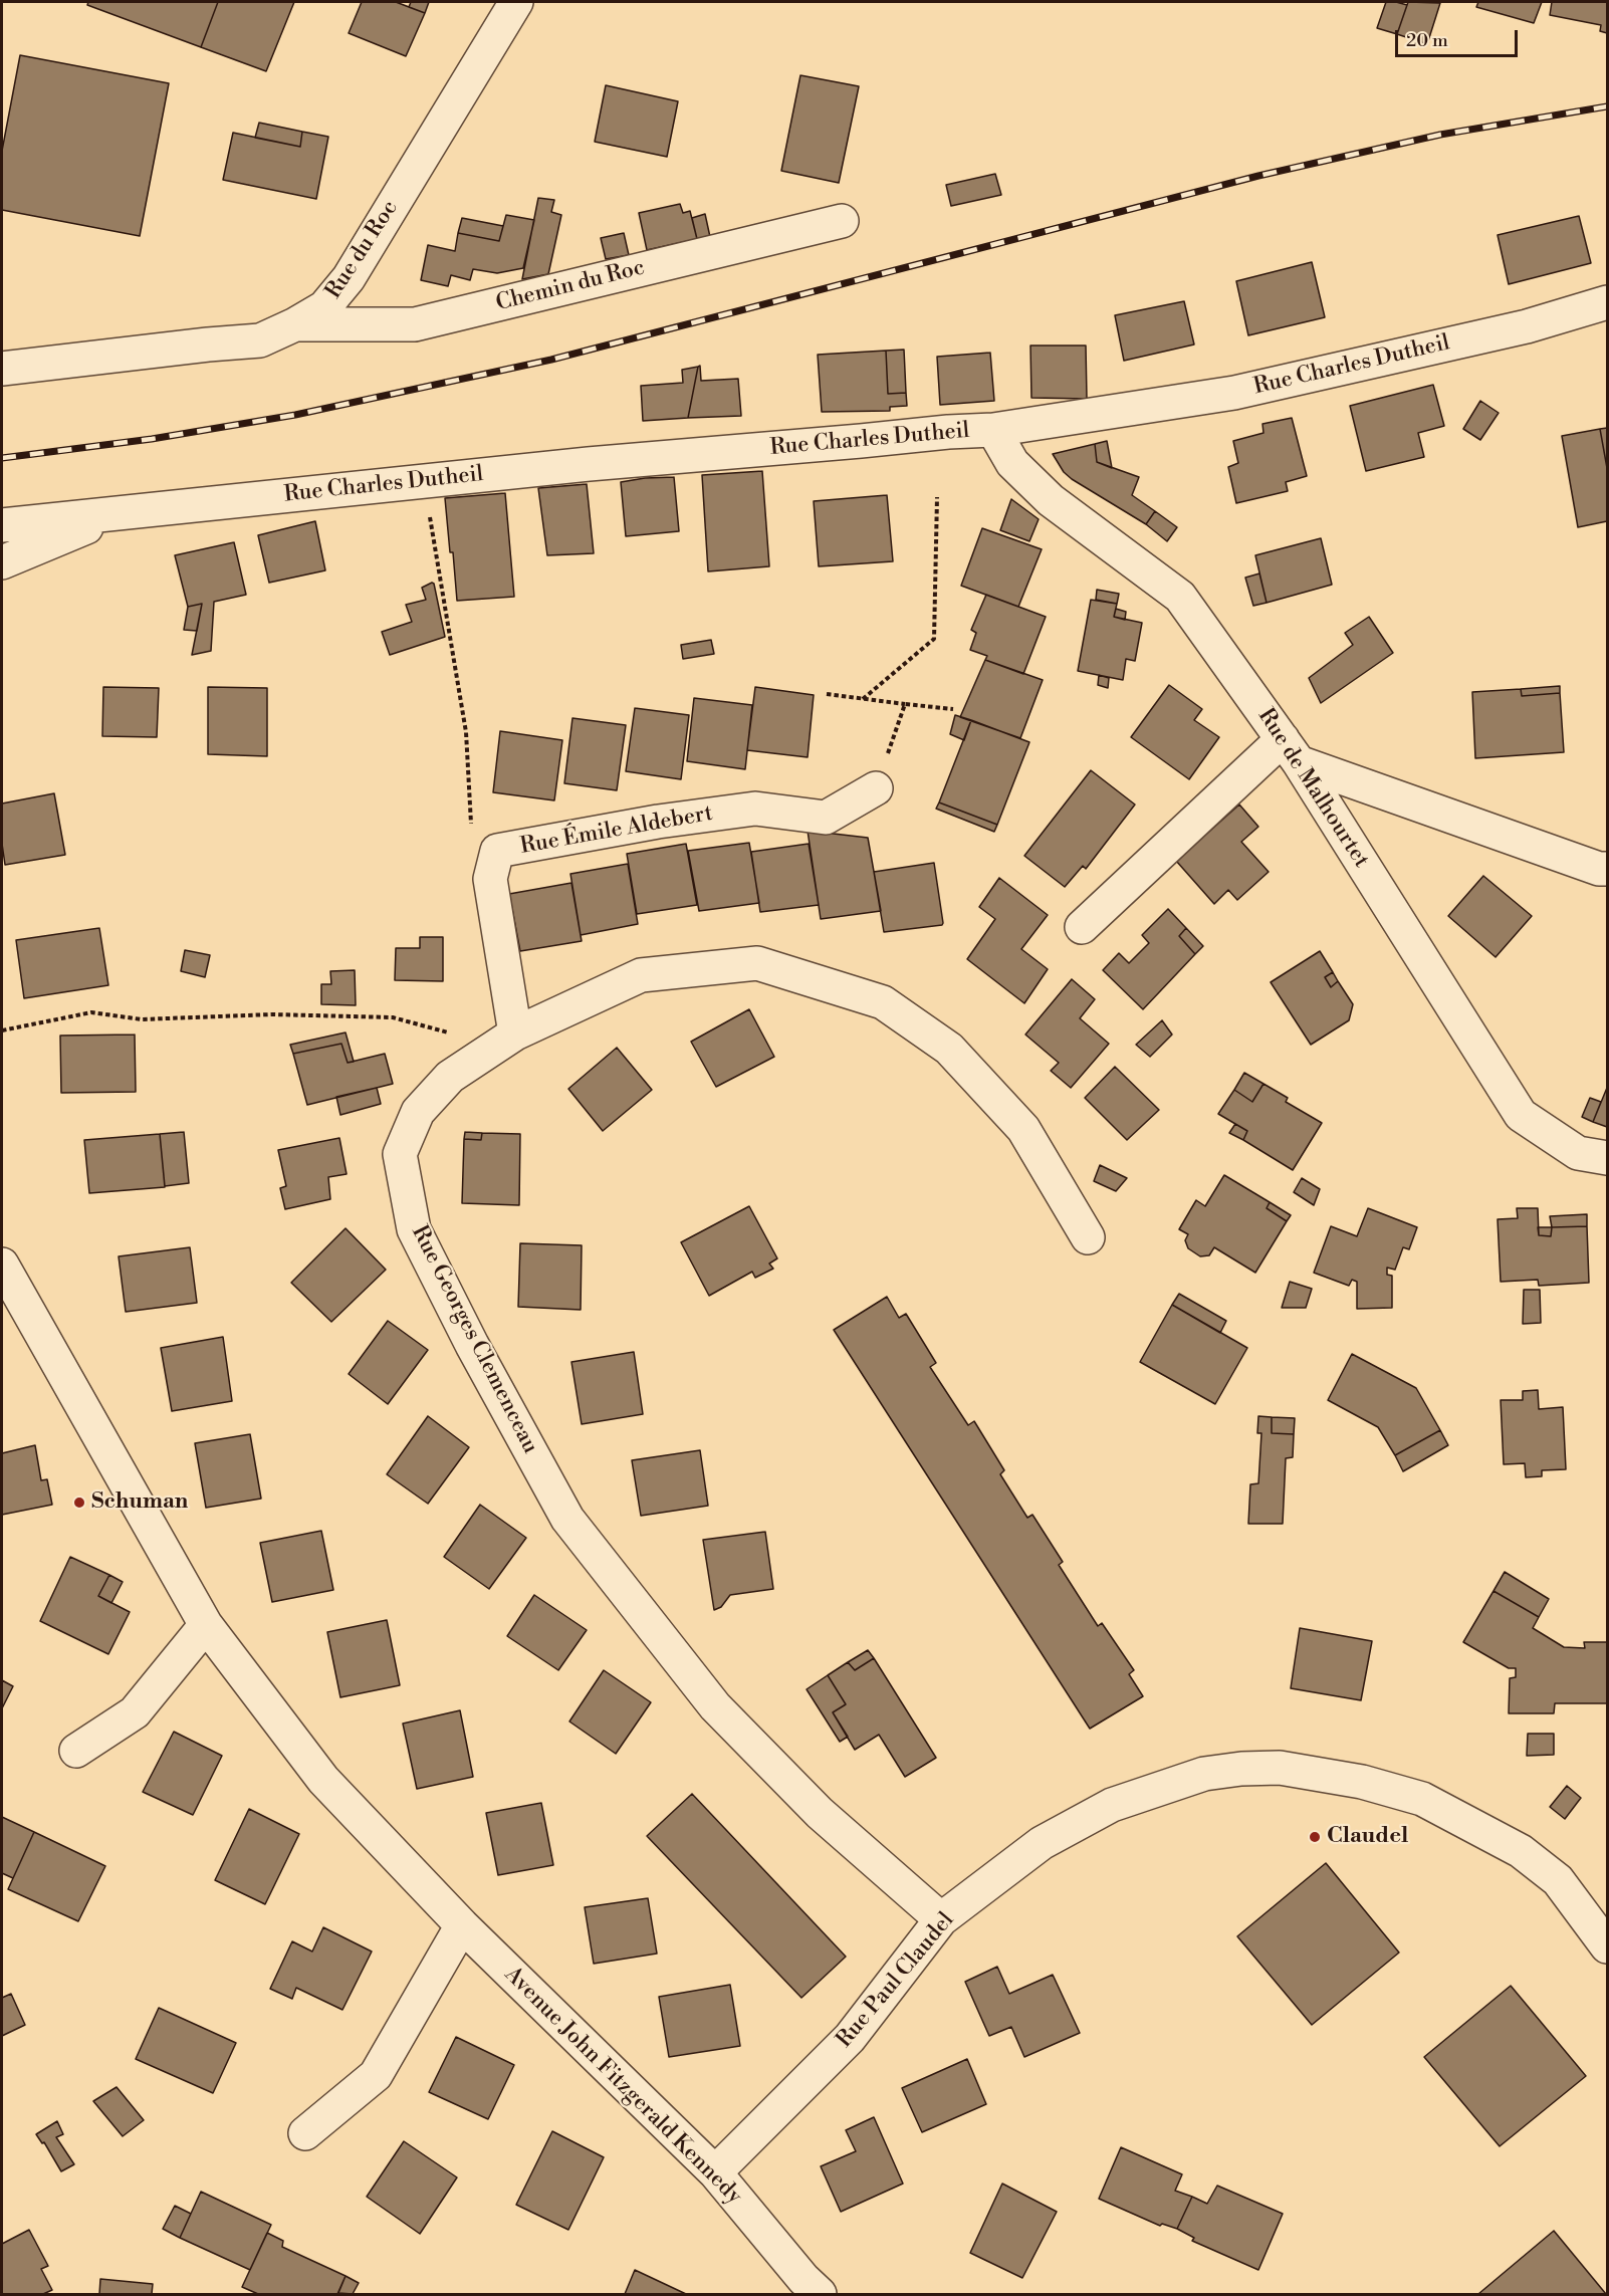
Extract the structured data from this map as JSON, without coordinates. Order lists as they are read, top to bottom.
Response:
{
  "streets": {
    "street": [
      "Rue du Roc",
      "Chemin du Roc",
      "Rue Charles Dutheil",
      "Rue de Malhourtet",
      "Rue Émile Aldebert",
      "Rue Georges Clemenceau",
      "Rue Paul Claudel",
      "Avenue John Fitzgerald Kennedy"
    ]
  },
  "crossings": [
    ["Rue du Roc", "Chemin du Roc"],
    ["Rue Charles Dutheil", "Rue de Malhourtet"],
    ["Rue Émile Aldebert", "Rue Georges Clemenceau"],
    ["Rue Georges Clemenceau", "Rue Paul Claudel"],
    ["Rue Paul Claudel", "Avenue John Fitzgerald Kennedy"]
  ],
  "places": ["Schuman", "Claudel"],
  "scale_bar": "20 m"
}
